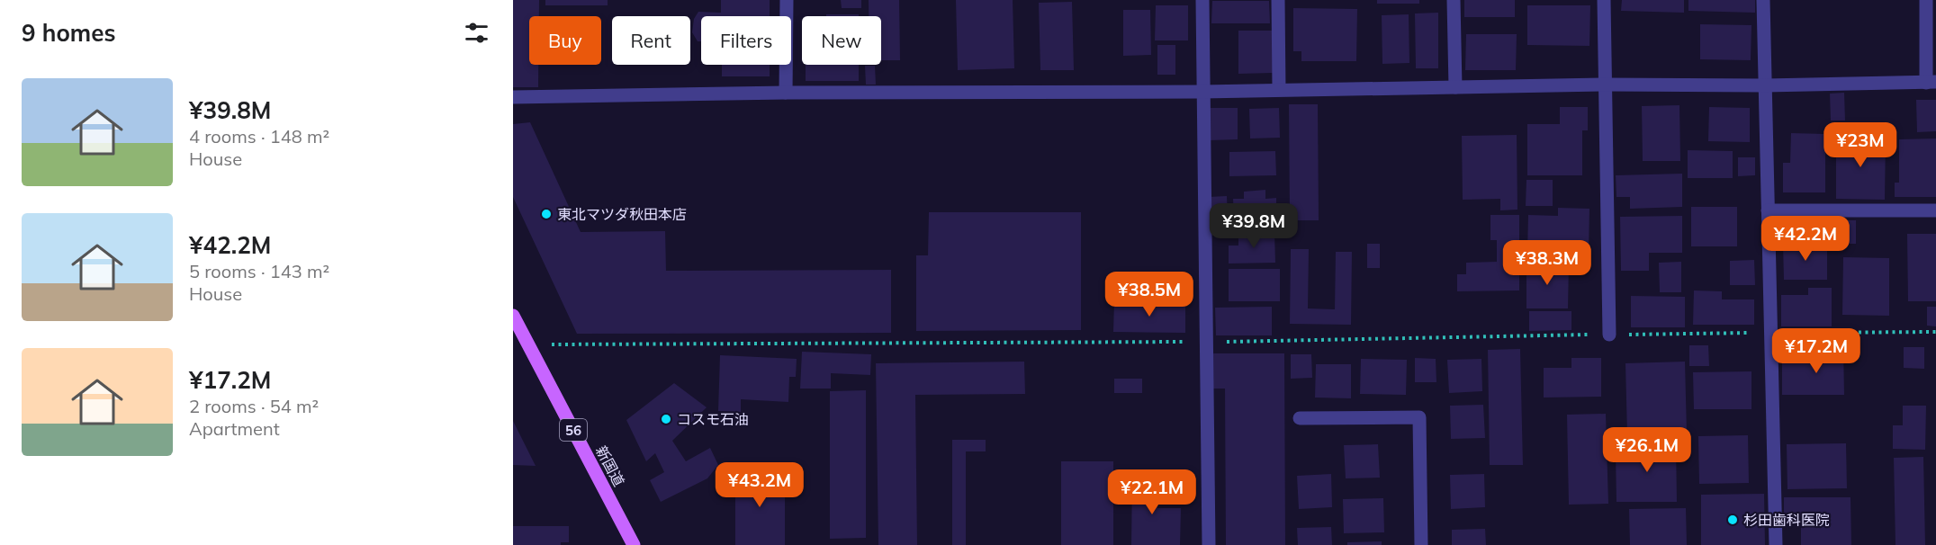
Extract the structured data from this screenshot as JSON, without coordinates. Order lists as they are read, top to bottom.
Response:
{
  "streets": {
    "main road": ["56", "新国道"]
  },
  "places": ["東北マツダ秋田本店", "コスモ石油", "杉田歯科医院"],
  "page": {
    "heading": "9 homes",
    "chip": [
      "Buy",
      "Rent",
      "Filters",
      "New"
    ],
    "list": [
      {
        "name": "¥39.8M",
        "note": "4 rooms · 148 m² · House"
      },
      {
        "name": "¥42.2M",
        "note": "5 rooms · 143 m² · House"
      },
      {
        "name": "¥17.2M",
        "note": "2 rooms · 54 m² · Apartment"
      }
    ],
    "price": [
      "¥23M",
      "¥39.8M",
      "¥42.2M",
      "¥38.3M",
      "¥38.5M",
      "¥17.2M",
      "¥26.1M",
      "¥43.2M",
      "¥22.1M"
    ]
  }
}
